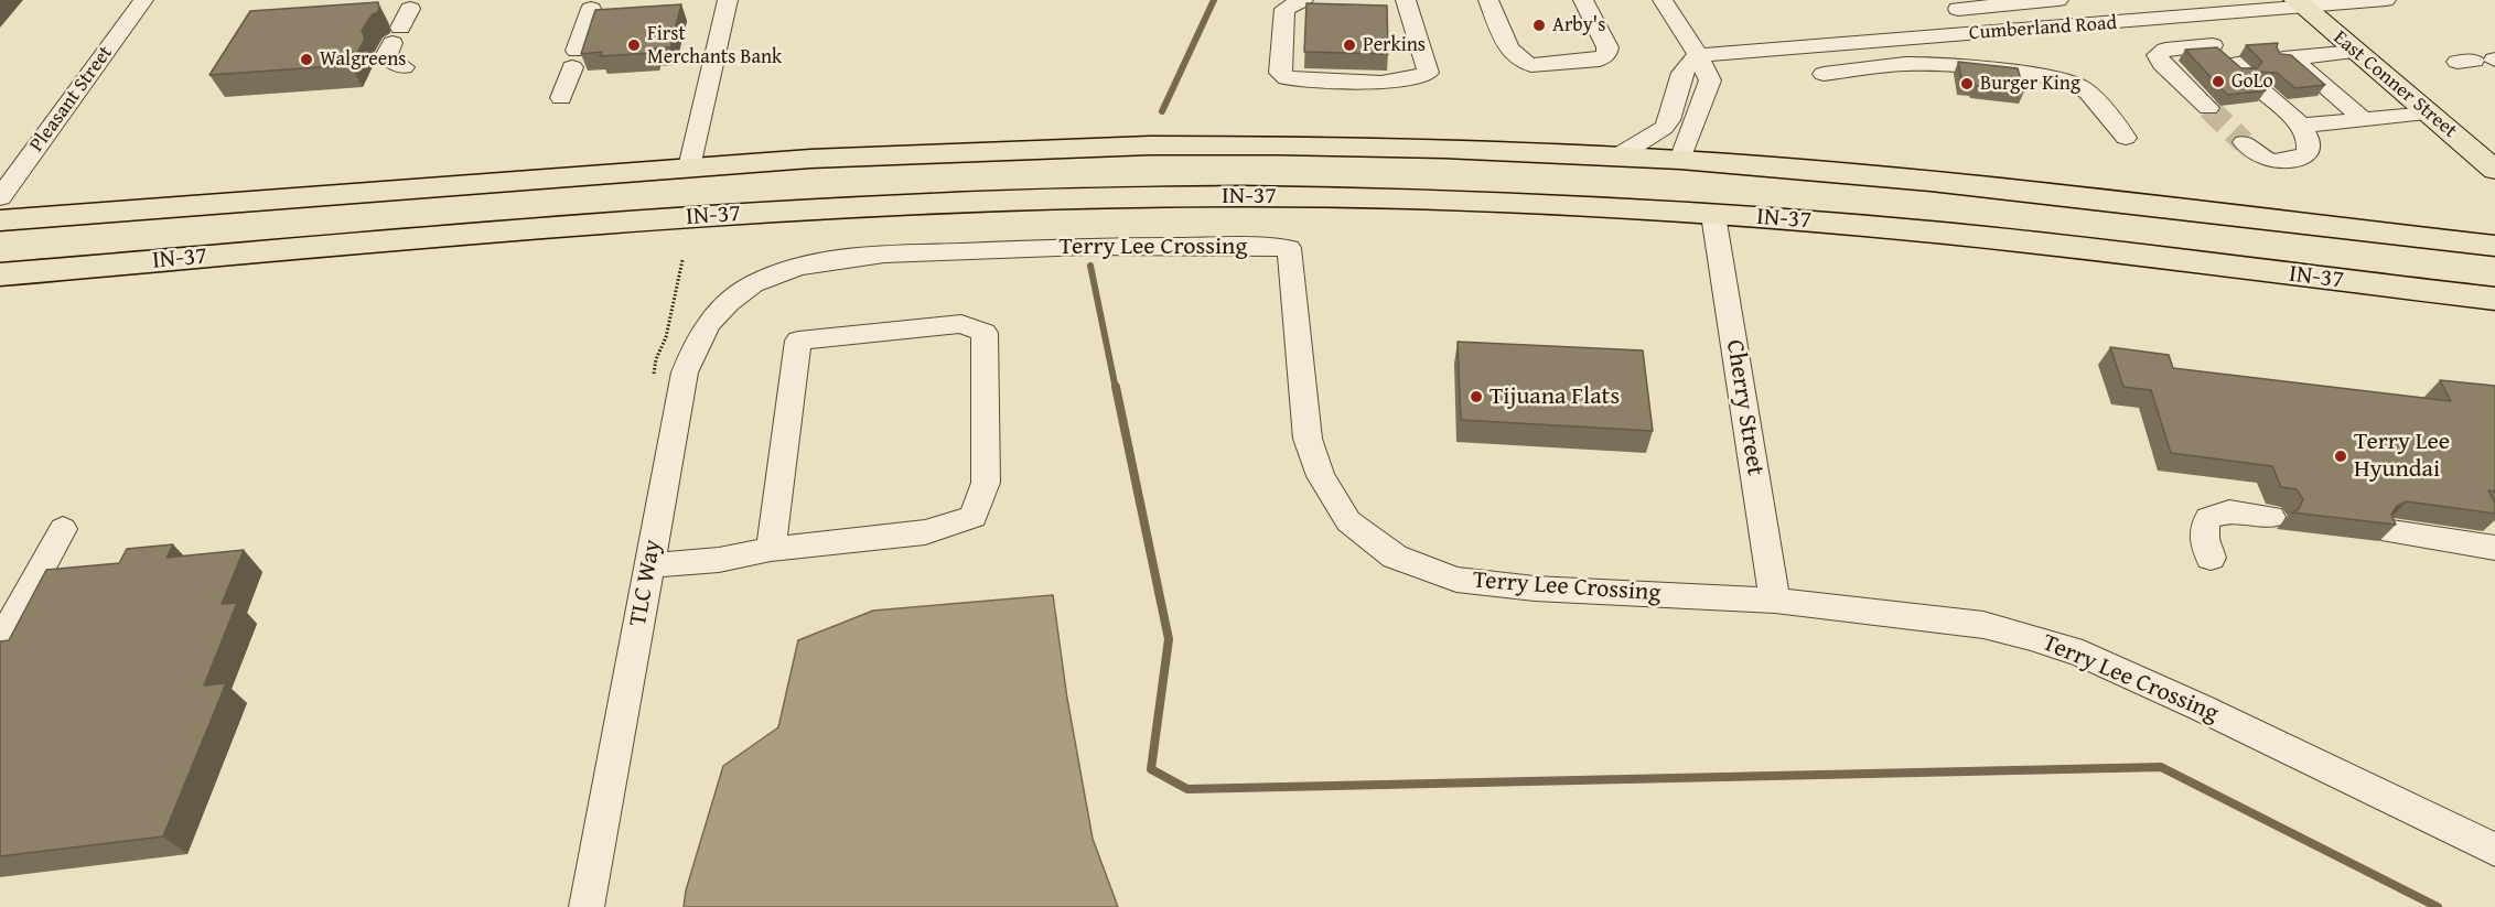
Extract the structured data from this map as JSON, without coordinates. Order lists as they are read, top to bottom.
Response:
{
  "streets": {
    "highway": ["IN-37"],
    "main road": ["East Conner Street"],
    "street": [
      "Cumberland Road",
      "Pleasant Street",
      "Terry Lee Crossing",
      "Cherry Street",
      "TLC Way"
    ]
  },
  "crossings": [
    ["Cumberland Road", "East Conner Street"],
    ["IN-37", "Cherry Street"],
    ["Terry Lee Crossing", "Cherry Street"],
    ["Terry Lee Crossing", "TLC Way"]
  ],
  "places": [
    "Arby's",
    "First Merchants Bank",
    "Perkins",
    "Walgreens",
    "GoLo",
    "Burger King",
    "Tijuana Flats",
    "Terry Lee Hyundai"
  ]
}
